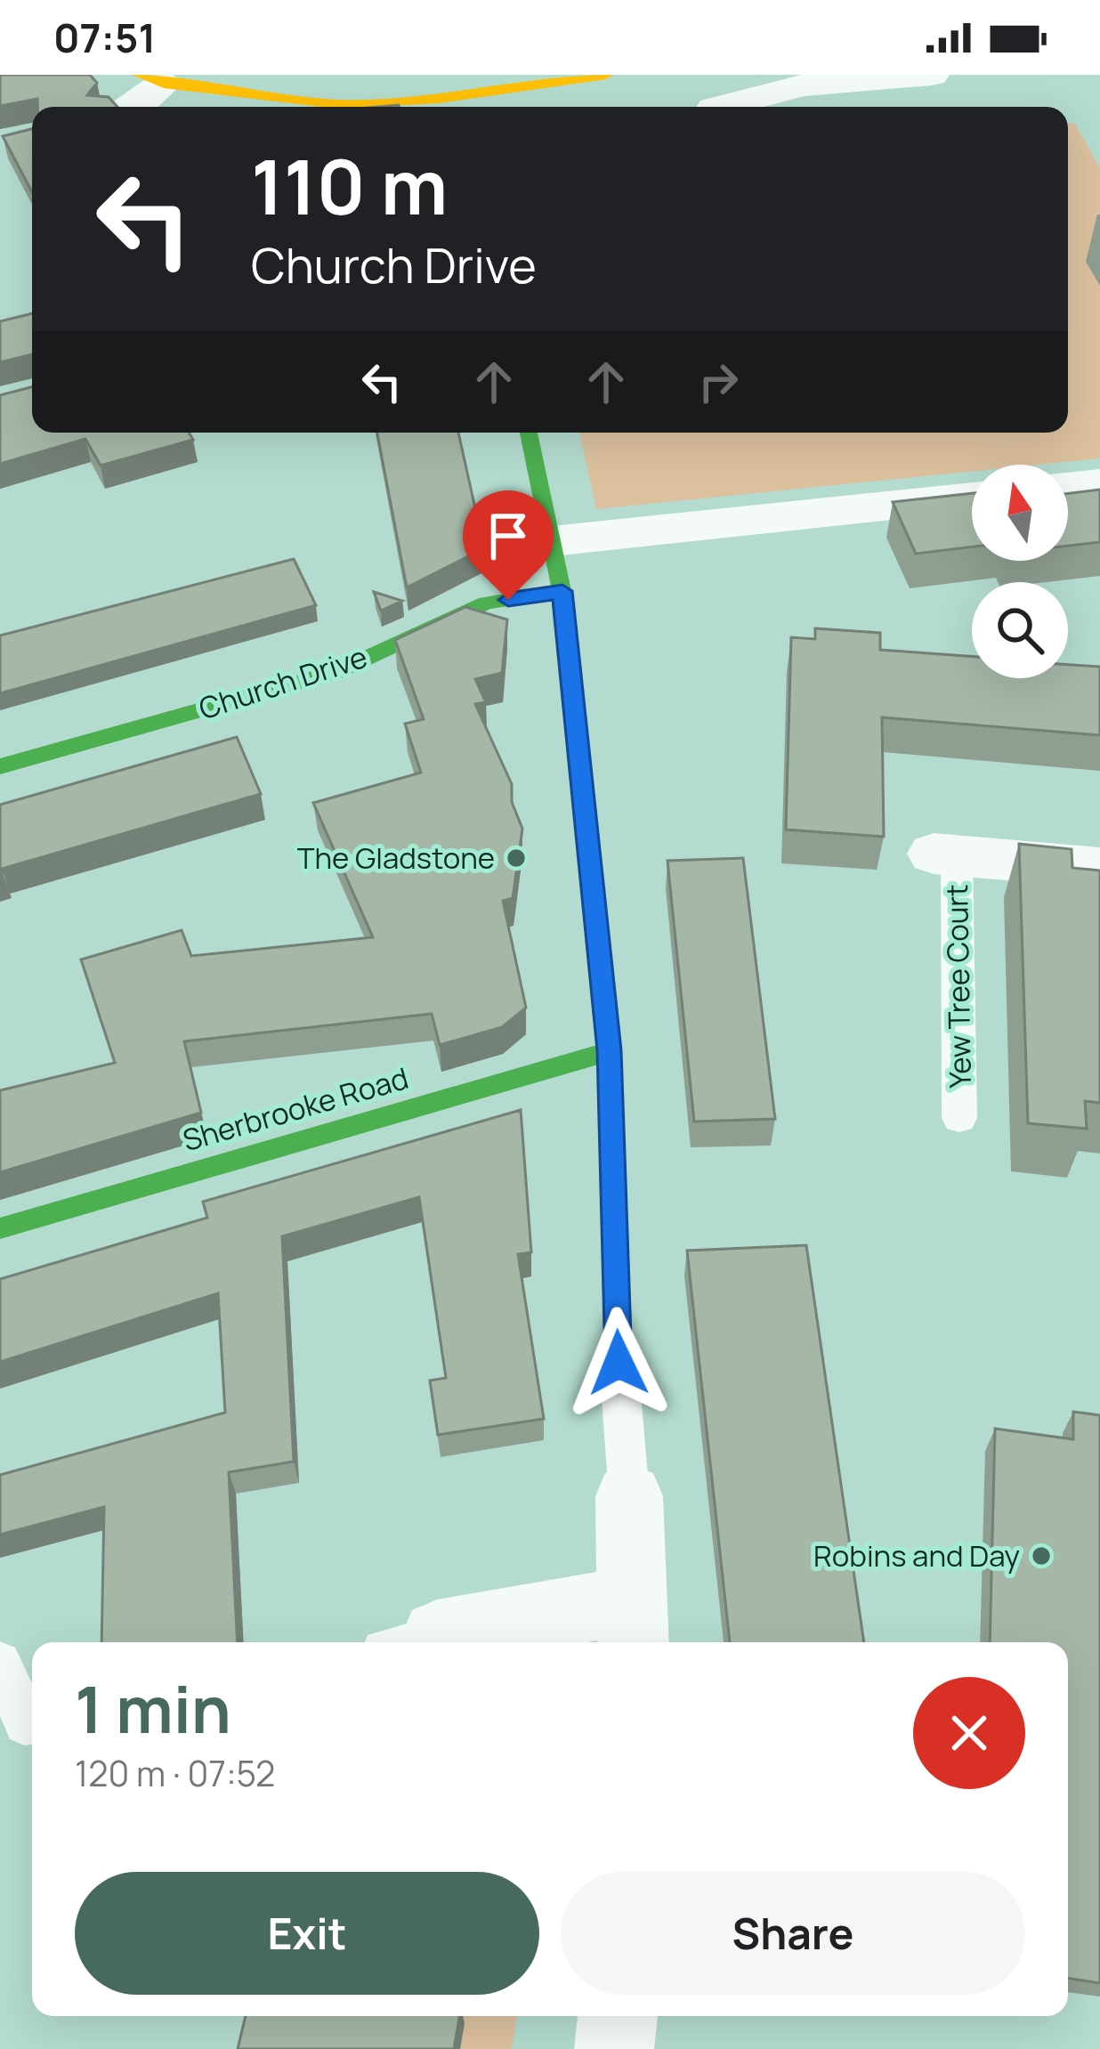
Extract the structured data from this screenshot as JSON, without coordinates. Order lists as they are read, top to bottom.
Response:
{
  "streets": {
    "street": ["Church Drive", "Sherbrooke Road"],
    "lane": ["Yew Tree Court"]
  },
  "places": ["The Gladstone", "Robins and Day"],
  "north": "top",
  "page": {
    "status": "07:51",
    "turn": ["110 m", "Church Drive"],
    "heading": ["1 min", "120 m · 07:52"],
    "buttons": ["Exit", "Share"]
  }
}
